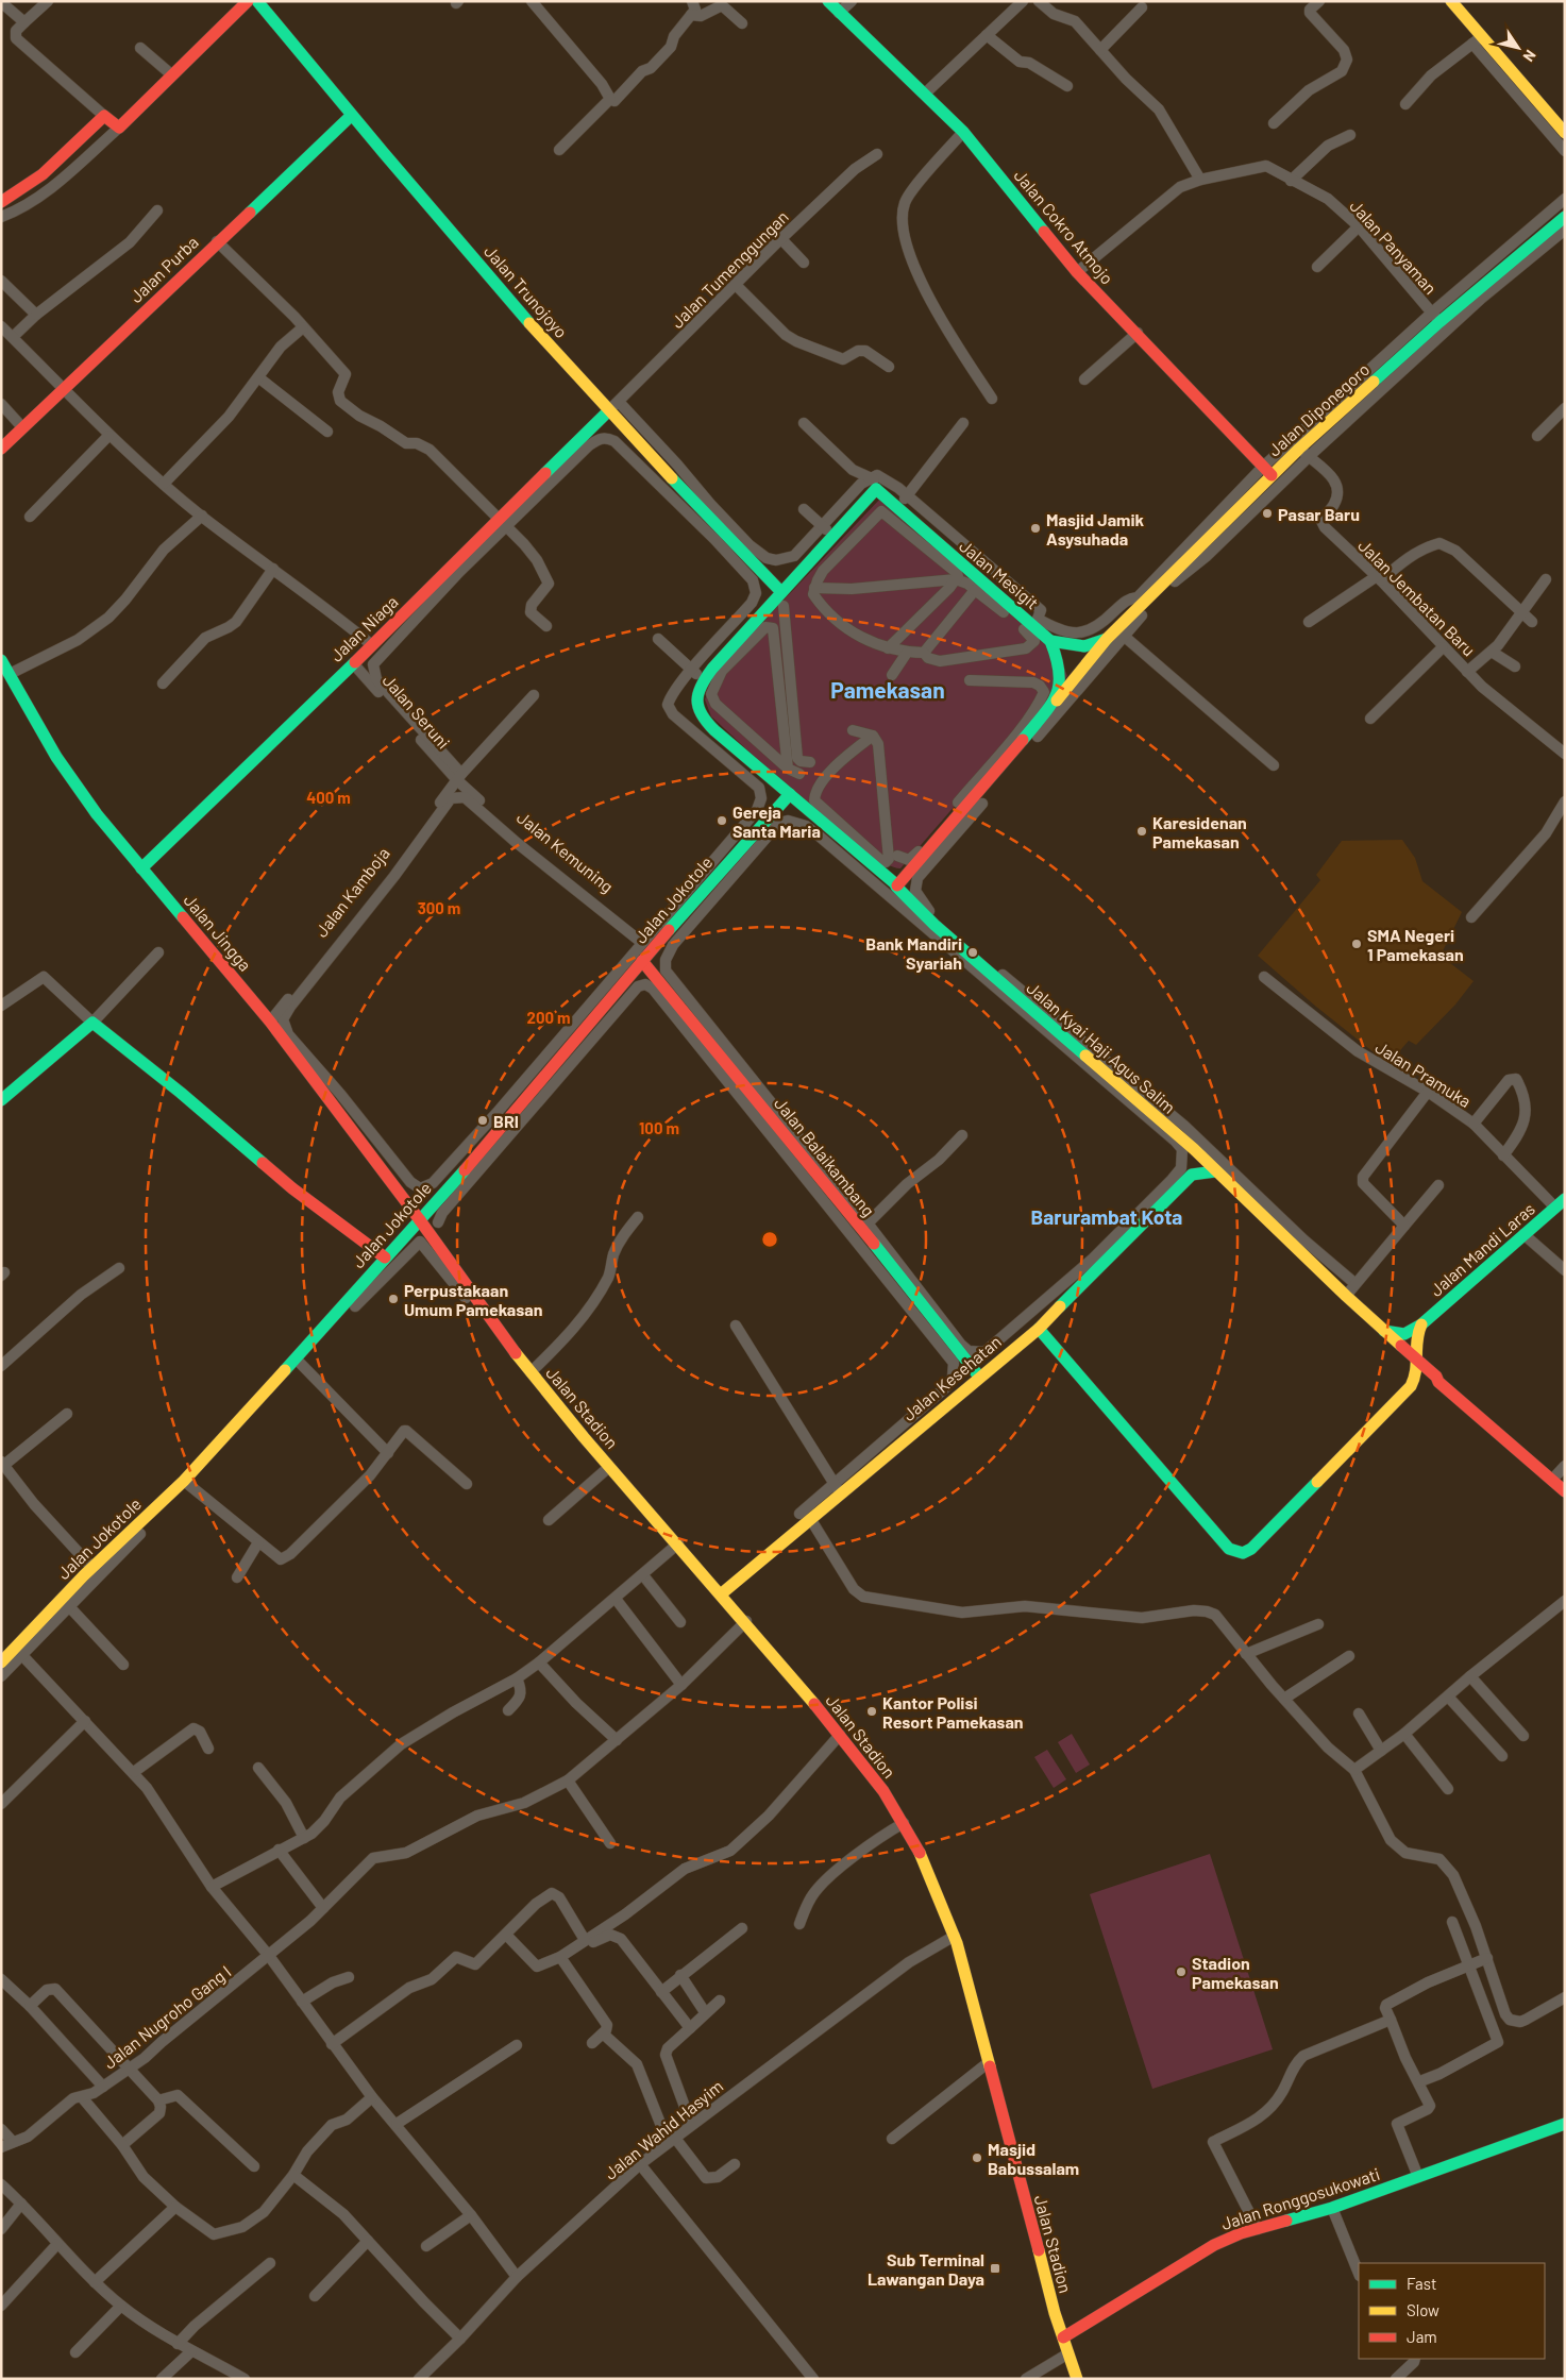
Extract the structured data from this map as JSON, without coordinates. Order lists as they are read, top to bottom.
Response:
{
  "streets": {
    "main road": [
      "Jalan Cokro Atmojo",
      "Jalan Purba",
      "Jalan Trunojoyo",
      "Jalan Diponegoro",
      "Jalan Mesigit",
      "Jalan Niaga",
      "Jalan Jokotole",
      "Jalan Jingga",
      "Jalan Kyai Haji Agus Salim",
      "Jalan Balaikambang",
      "Jalan Mandi Laras",
      "Jalan Kesehatan",
      "Jalan Stadion",
      "Jalan Ronggosukowati"
    ],
    "street": [
      "Jalan Panyaman",
      "Jalan Tumenggungan",
      "Jalan Jembatan Baru",
      "Jalan Seruni",
      "Jalan Kemuning",
      "Jalan Kamboja",
      "Jalan Pramuka",
      "Jalan Nugroho Gang I",
      "Jalan Wahid Hasyim"
    ]
  },
  "crossings": [
    ["Jalan Cokro Atmojo", "Jalan Panyaman"],
    ["Jalan Cokro Atmojo", "Jalan Diponegoro"],
    ["Jalan Panyaman", "Jalan Diponegoro"],
    ["Jalan Purba", "Jalan Trunojoyo"],
    ["Jalan Tumenggungan", "Jalan Trunojoyo"],
    ["Jalan Tumenggungan", "Jalan Niaga"],
    ["Jalan Trunojoyo", "Jalan Niaga"],
    ["Jalan Diponegoro", "Jalan Mesigit"],
    ["Jalan Diponegoro", "Jalan Jembatan Baru"],
    ["Jalan Diponegoro", "Jalan Kyai Haji Agus Salim"],
    ["Jalan Niaga", "Jalan Seruni"],
    ["Jalan Niaga", "Jalan Jingga"],
    ["Jalan Seruni", "Jalan Kemuning"],
    ["Jalan Seruni", "Jalan Kamboja"],
    ["Jalan Kemuning", "Jalan Kamboja"],
    ["Jalan Kemuning", "Jalan Jokotole"],
    ["Jalan Kamboja", "Jalan Jingga"],
    ["Jalan Jokotole", "Jalan Jingga"],
    ["Jalan Jokotole", "Jalan Kyai Haji Agus Salim"],
    ["Jalan Jokotole", "Jalan Balaikambang"],
    ["Jalan Jokotole", "Jalan Stadion"],
    ["Jalan Jingga", "Jalan Stadion"],
    ["Jalan Pramuka", "Jalan Mandi Laras"],
    ["Jalan Balaikambang", "Jalan Kesehatan"],
    ["Jalan Kesehatan", "Jalan Stadion"],
    ["Jalan Stadion", "Jalan Nugroho Gang I"],
    ["Jalan Stadion", "Jalan Wahid Hasyim"],
    ["Jalan Stadion", "Jalan Ronggosukowati"]
  ],
  "districts": ["Pamekasan", "Barurambat Kota"],
  "places": {
    "other": [
      "Pasar Baru",
      "Masjid Jamik Asysuhada",
      "Gereja Santa Maria",
      "Karesidenan Pamekasan",
      "SMA Negeri 1 Pamekasan",
      "Bank Mandiri Syariah",
      "BRI",
      "Perpustakaan Umum Pamekasan",
      "Kantor Polisi Resort Pamekasan",
      "Stadion Pamekasan",
      "Masjid Babussalam"
    ],
    "transit": ["Sub Terminal Lawangan Daya"]
  },
  "legend": ["Fast", "Slow", "Jam"],
  "north": "bottom right",
  "rings": [
    "400 m",
    "300 m",
    "200 m",
    "100 m"
  ]
}
